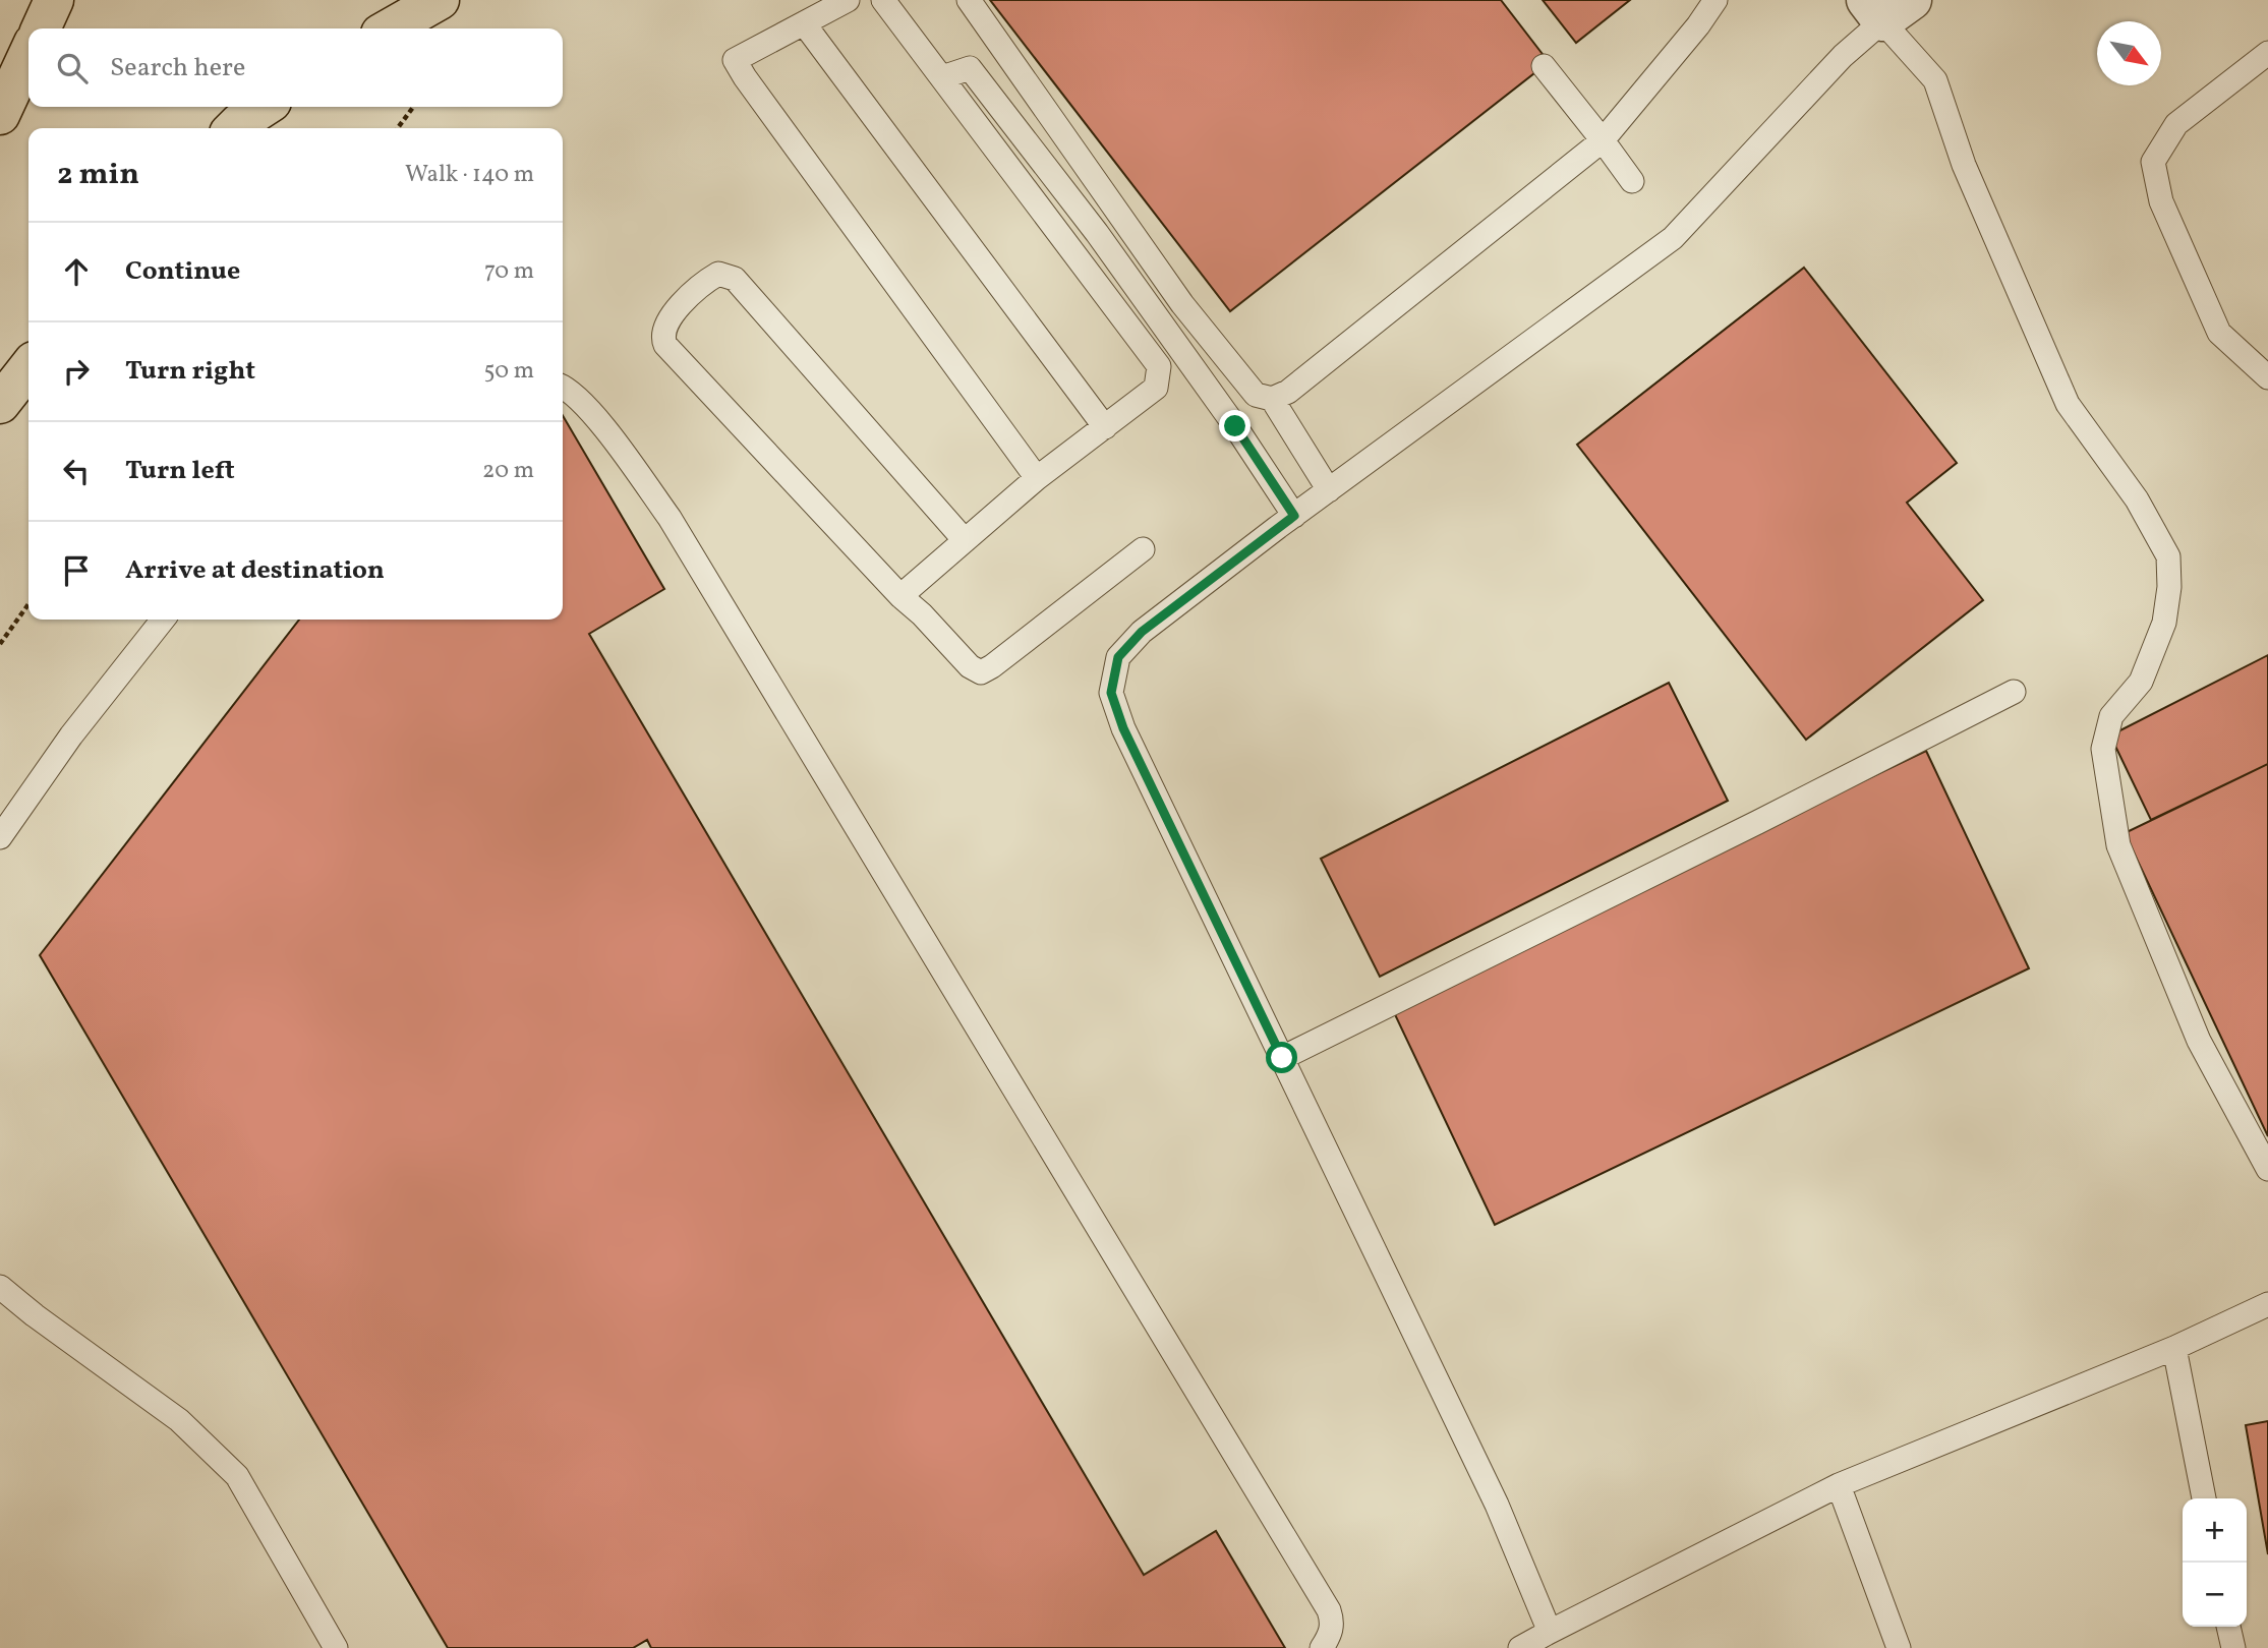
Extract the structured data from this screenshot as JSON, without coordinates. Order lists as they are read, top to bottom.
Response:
{
  "north": "bottom right",
  "page": {
    "search": "Search here",
    "heading": ["2 min", "Walk · 140 m"],
    "list": [
      ["Continue", "70 m"],
      ["Turn right", "50 m"],
      ["Turn left", "20 m"],
      "Arrive at destination"
    ],
    "map_buttons": ["+", "−"]
  }
}
